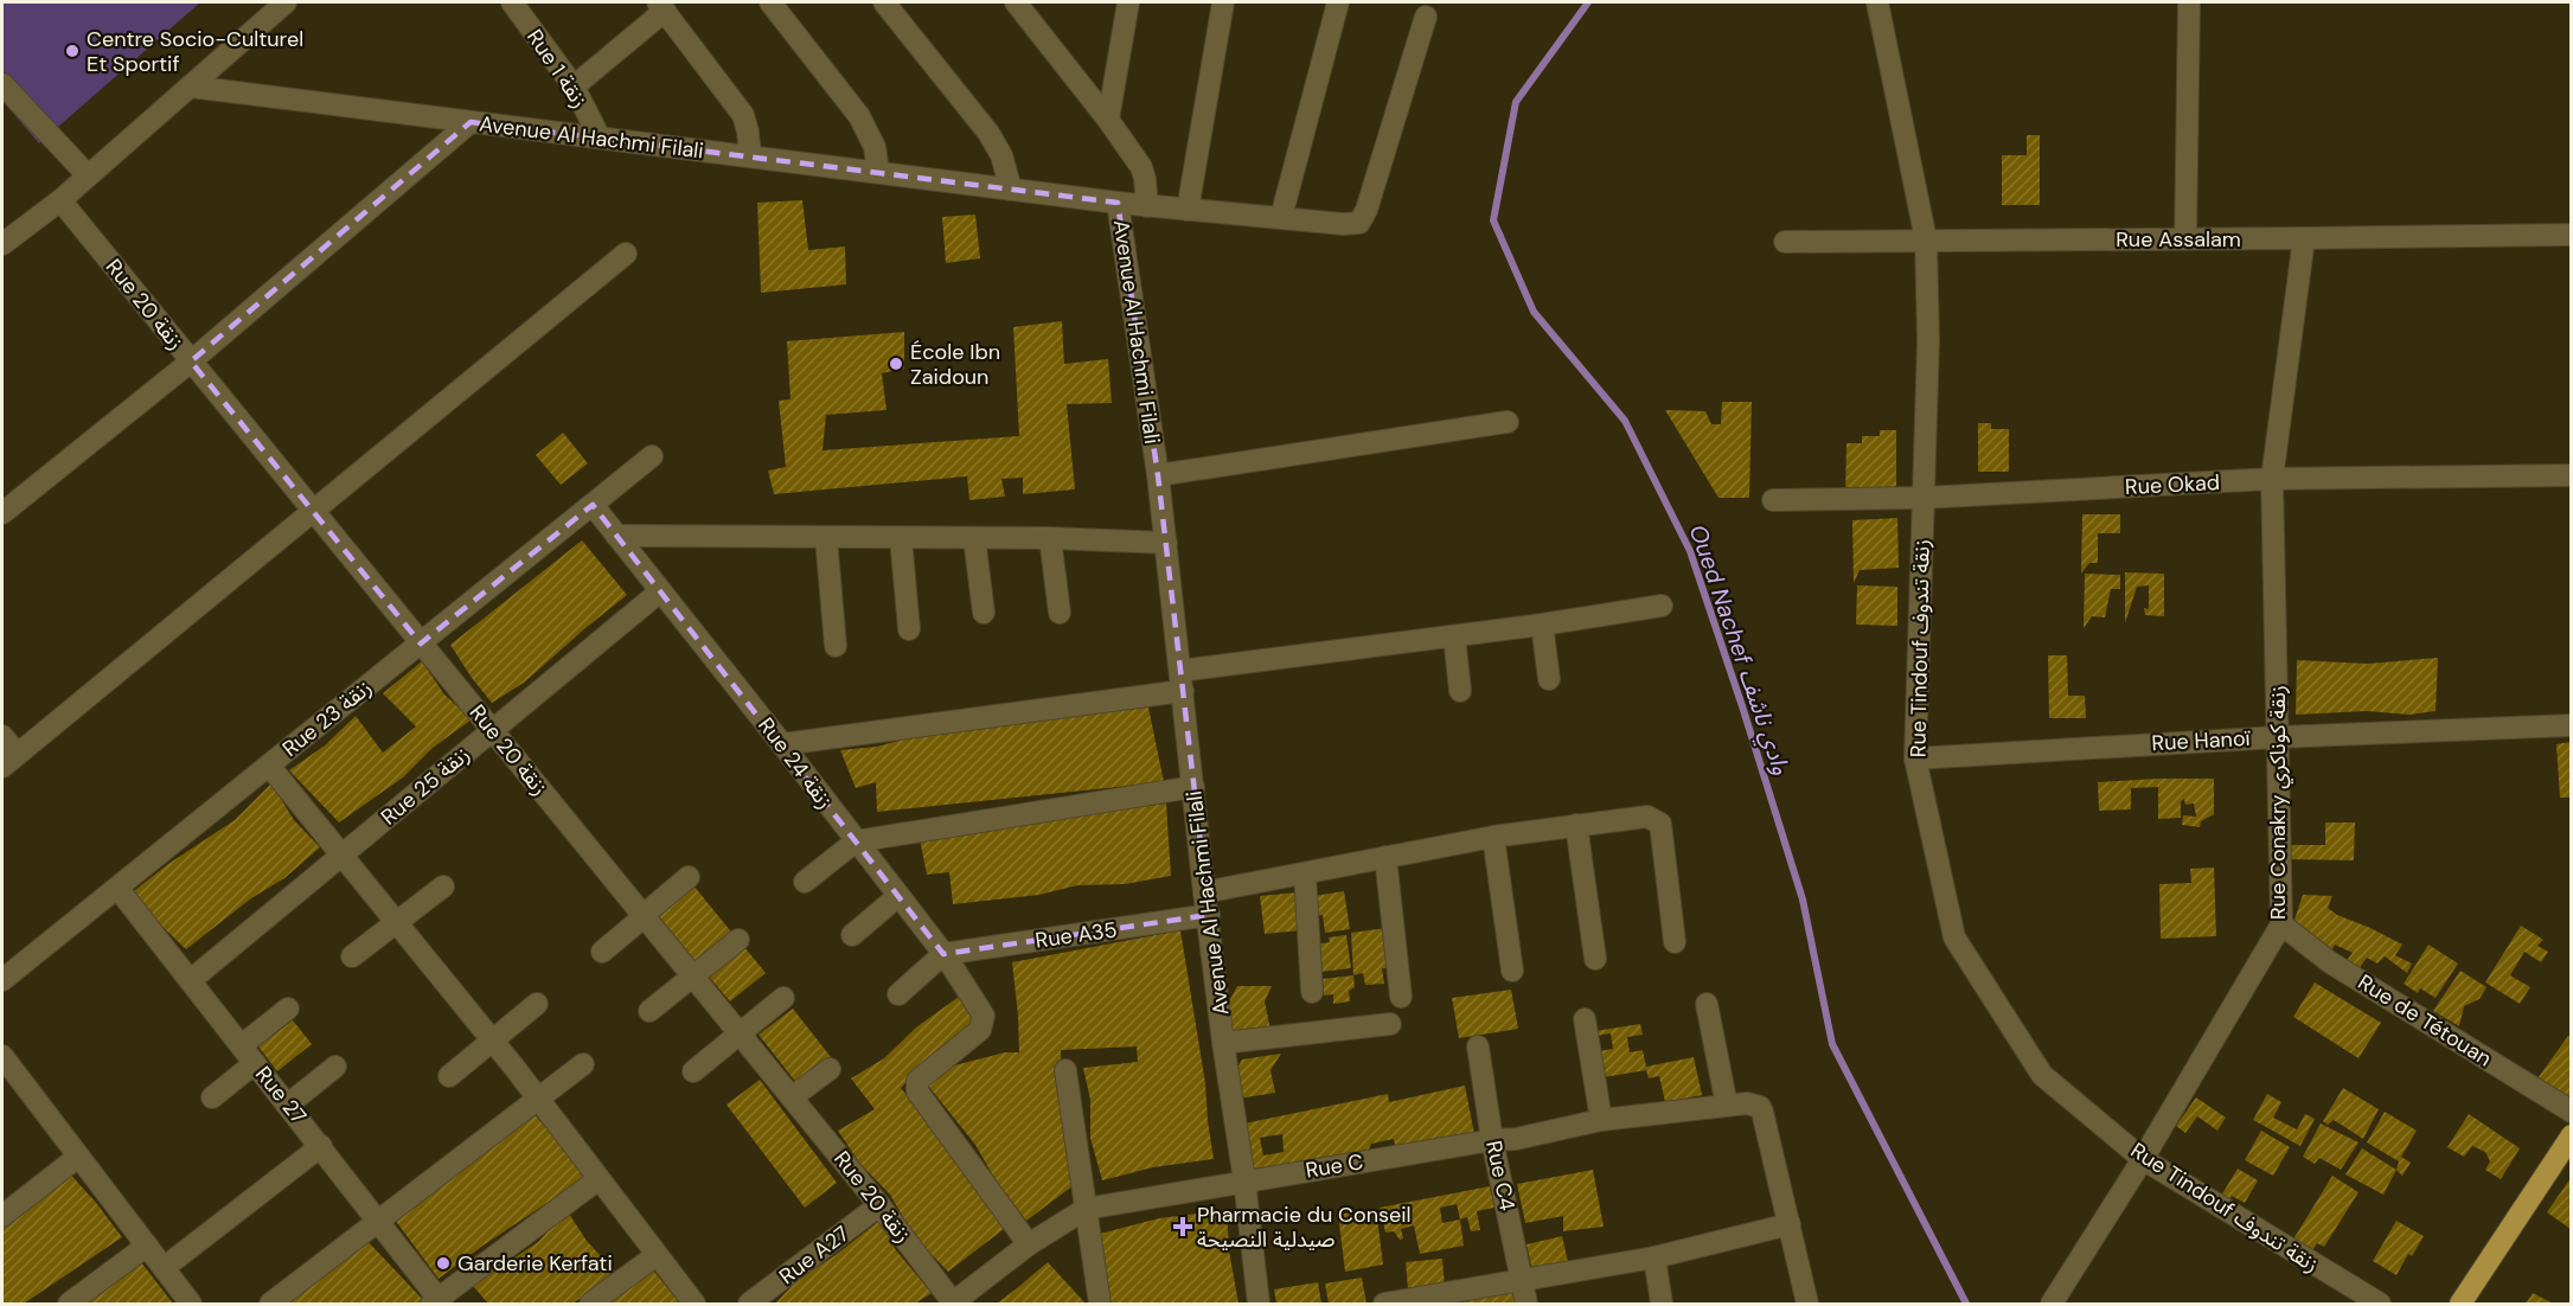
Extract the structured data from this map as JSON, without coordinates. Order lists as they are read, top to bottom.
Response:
{
  "streets": {
    "street": [
      "Rue 1 زنقة",
      "Avenue Al Hachmi Filali",
      "Rue Assalam",
      "Rue 20 زنقة",
      "Rue Okad",
      "Rue Tindouf زنقة تندوف",
      "Rue 23 زنقة",
      "Rue Hanoï",
      "Rue 24 زنقة",
      "Rue 25 زنقة",
      "Rue Conakry زنقة كوناكري",
      "Rue A35",
      "Rue de Tétouan",
      "Rue 27",
      "Rue C",
      "Rue C4",
      "Rue A27"
    ]
  },
  "crossings": [
    ["Rue 1 زنقة", "Avenue Al Hachmi Filali"],
    ["Avenue Al Hachmi Filali", "Rue A35"],
    ["Avenue Al Hachmi Filali", "Rue C"],
    ["Rue Assalam", "Rue Tindouf زنقة تندوف"],
    ["Rue Assalam", "Rue Conakry زنقة كوناكري"],
    ["Rue 20 زنقة", "Rue 23 زنقة"],
    ["Rue 20 زنقة", "Rue 25 زنقة"],
    ["Rue 20 زنقة", "Rue C"],
    ["Rue 20 زنقة", "Rue A27"],
    ["Rue Okad", "Rue Tindouf زنقة تندوف"],
    ["Rue Okad", "Rue Conakry زنقة كوناكري"],
    ["Rue Tindouf زنقة تندوف", "Rue Hanoï"],
    ["Rue Tindouf زنقة تندوف", "Rue Conakry زنقة كوناكري"],
    ["Rue 23 زنقة", "Rue 24 زنقة"],
    ["Rue 23 زنقة", "Rue 27"],
    ["Rue Hanoï", "Rue Conakry زنقة كوناكري"],
    ["Rue 24 زنقة", "Rue 25 زنقة"],
    ["Rue 24 زنقة", "Rue A35"],
    ["Rue 24 زنقة", "Rue C"],
    ["Rue 25 زنقة", "Rue 27"],
    ["Rue Conakry زنقة كوناكري", "Rue de Tétouan"],
    ["Rue C", "Rue C4"]
  ],
  "water": ["Oued Nachef وادي ناشف"],
  "places": {
    "other": ["Centre Socio-Culturel Et Sportif", "École Ibn Zaidoun", "Garderie Kerfati"],
    "health": ["Pharmacie du Conseil صيدلية النصيحة"]
  }
}
